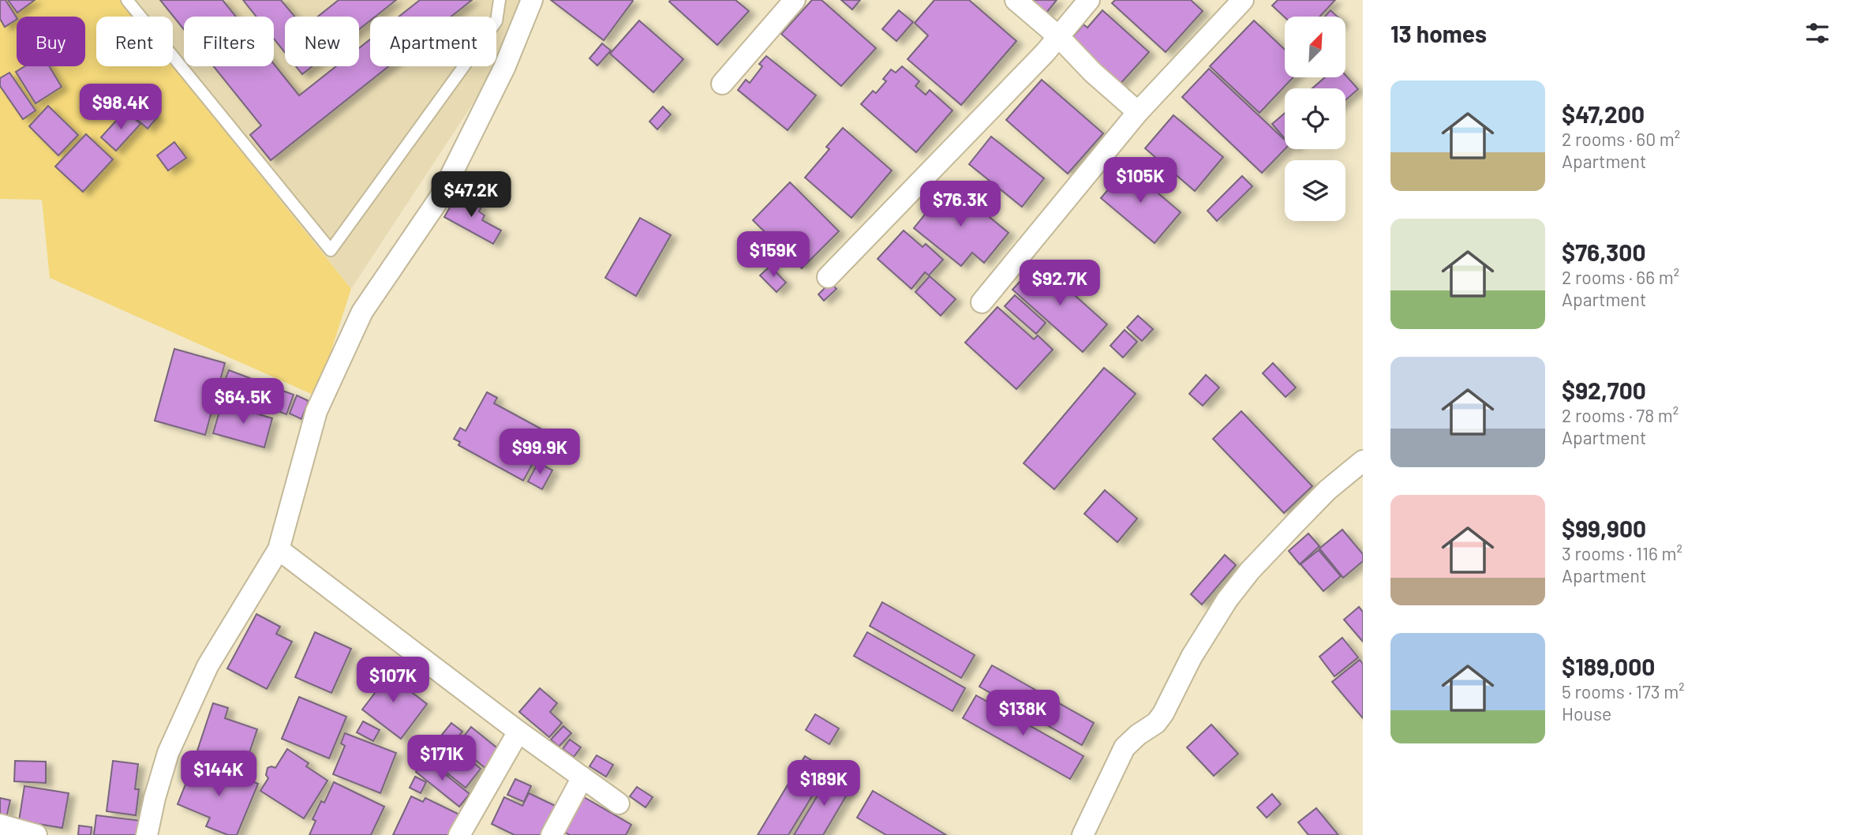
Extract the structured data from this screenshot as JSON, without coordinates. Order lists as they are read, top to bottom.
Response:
{
  "north": "top right",
  "page": {
    "heading": "13 homes",
    "chip": [
      "Buy",
      "Rent",
      "Filters",
      "New",
      "Apartment"
    ],
    "list": [
      {
        "name": "$47,200",
        "note": "2 rooms · 60 m² · Apartment"
      },
      {
        "name": "$76,300",
        "note": "2 rooms · 66 m² · Apartment"
      },
      {
        "name": "$92,700",
        "note": "2 rooms · 78 m² · Apartment"
      },
      {
        "name": "$99,900",
        "note": "3 rooms · 116 m² · Apartment"
      },
      {
        "name": "$189,000",
        "note": "5 rooms · 173 m² · House"
      }
    ],
    "price": [
      "$98.4K",
      "$105K",
      "$47.2K",
      "$76.3K",
      "$159K",
      "$92.7K",
      "$64.5K",
      "$99.9K",
      "$107K",
      "$138K",
      "$171K",
      "$144K",
      "$189K"
    ]
  }
}
